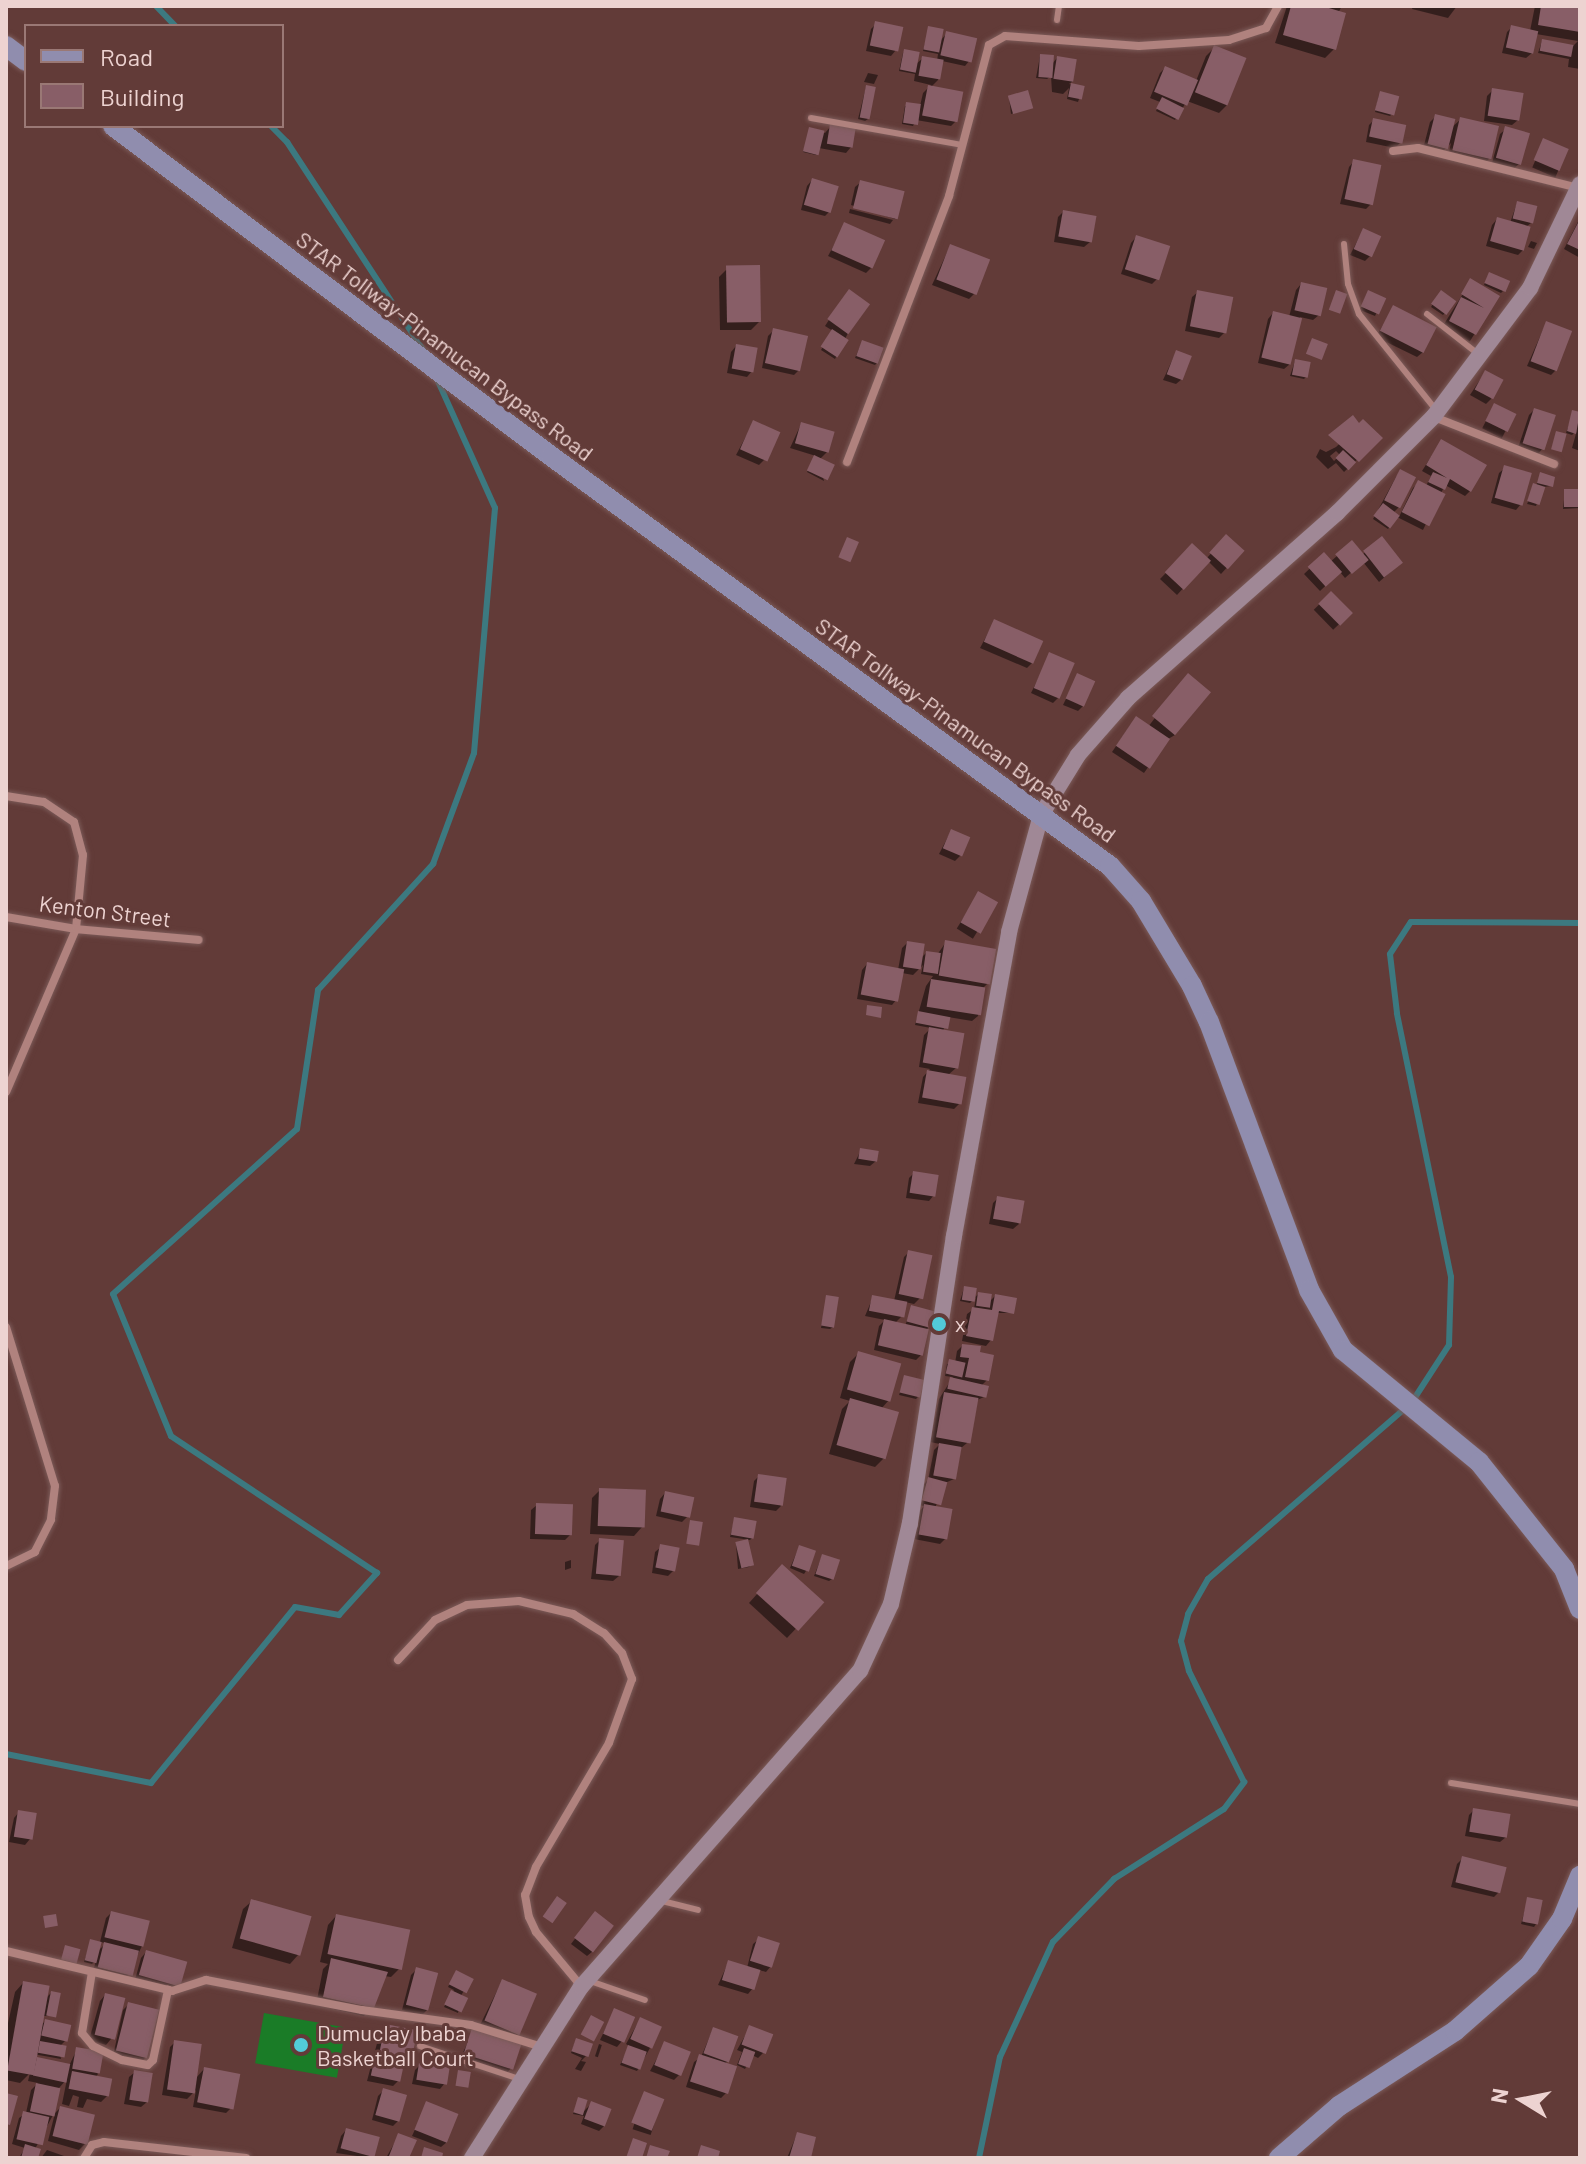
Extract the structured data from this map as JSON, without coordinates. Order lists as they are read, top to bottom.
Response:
{
  "streets": {
    "main road": ["STAR Tollway-Pinamucan Bypass Road"],
    "street": ["Kenton Street"]
  },
  "places": ["x", "Dumuclay Ibaba Basketball Court"],
  "legend": ["Road", "Building"],
  "north": "left"
}
